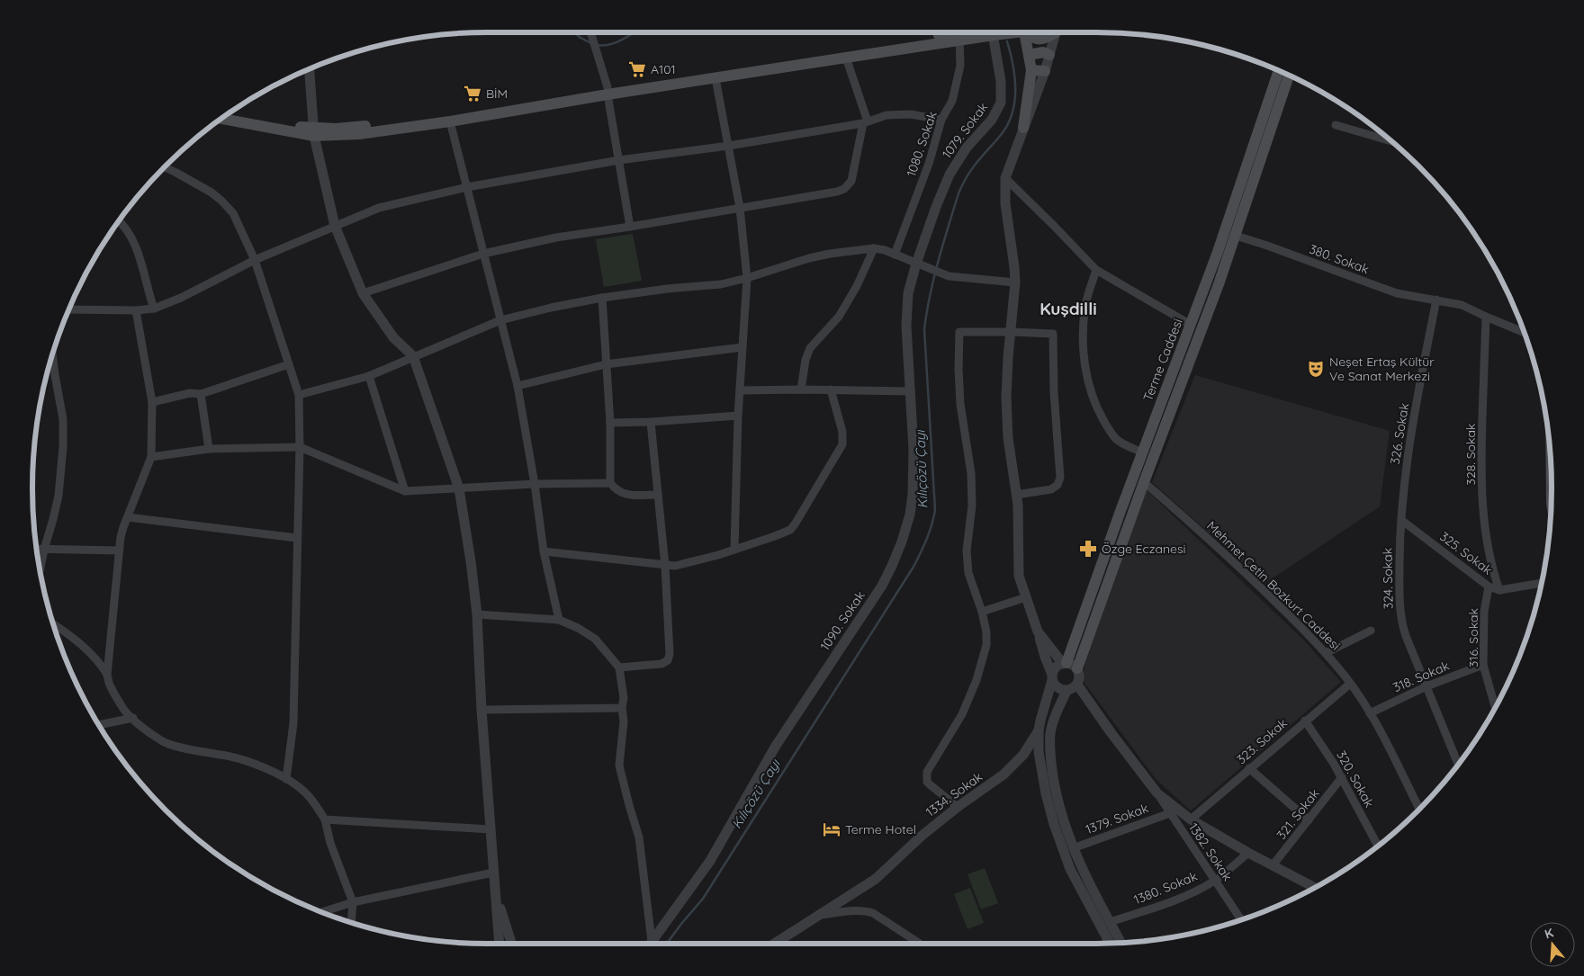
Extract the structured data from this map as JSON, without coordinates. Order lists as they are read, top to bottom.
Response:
{
  "streets": {
    "main road": ["Terme Caddesi"],
    "street": [
      "1079. Sokak",
      "1080. Sokak",
      "380. Sokak",
      "326. Sokak",
      "328. Sokak",
      "325. Sokak",
      "324. Sokak",
      "Mehmet Çetin Bozkurt Caddesi",
      "1090. Sokak",
      "316. Sokak",
      "318. Sokak",
      "323. Sokak",
      "320. Sokak",
      "1334. Sokak",
      "321. Sokak",
      "1379. Sokak",
      "1382. Sokak",
      "1380. Sokak"
    ]
  },
  "crossings": [
    ["1079. Sokak", "1090. Sokak"],
    ["380. Sokak", "Terme Caddesi"],
    ["380. Sokak", "326. Sokak"],
    ["380. Sokak", "328. Sokak"],
    ["Terme Caddesi", "Mehmet Çetin Bozkurt Caddesi"],
    ["326. Sokak", "325. Sokak"],
    ["326. Sokak", "324. Sokak"],
    ["328. Sokak", "325. Sokak"],
    ["325. Sokak", "324. Sokak"],
    ["325. Sokak", "316. Sokak"],
    ["324. Sokak", "318. Sokak"],
    ["Mehmet Çetin Bozkurt Caddesi", "318. Sokak"],
    ["Mehmet Çetin Bozkurt Caddesi", "323. Sokak"],
    ["316. Sokak", "318. Sokak"],
    ["323. Sokak", "320. Sokak"],
    ["320. Sokak", "321. Sokak"],
    ["1379. Sokak", "1382. Sokak"],
    ["1382. Sokak", "1380. Sokak"]
  ],
  "districts": ["Kuşdilli"],
  "water": ["Kılıçözü Çayı"],
  "places": {
    "supermarket": ["A101", "BİM"],
    "theatre": ["Neşet Ertaş Kültür Ve Sanat Merkezi"],
    "pharmacy": ["Özge Eczanesi"],
    "hotel": ["Terme Hotel"]
  },
  "north": "top"
}
